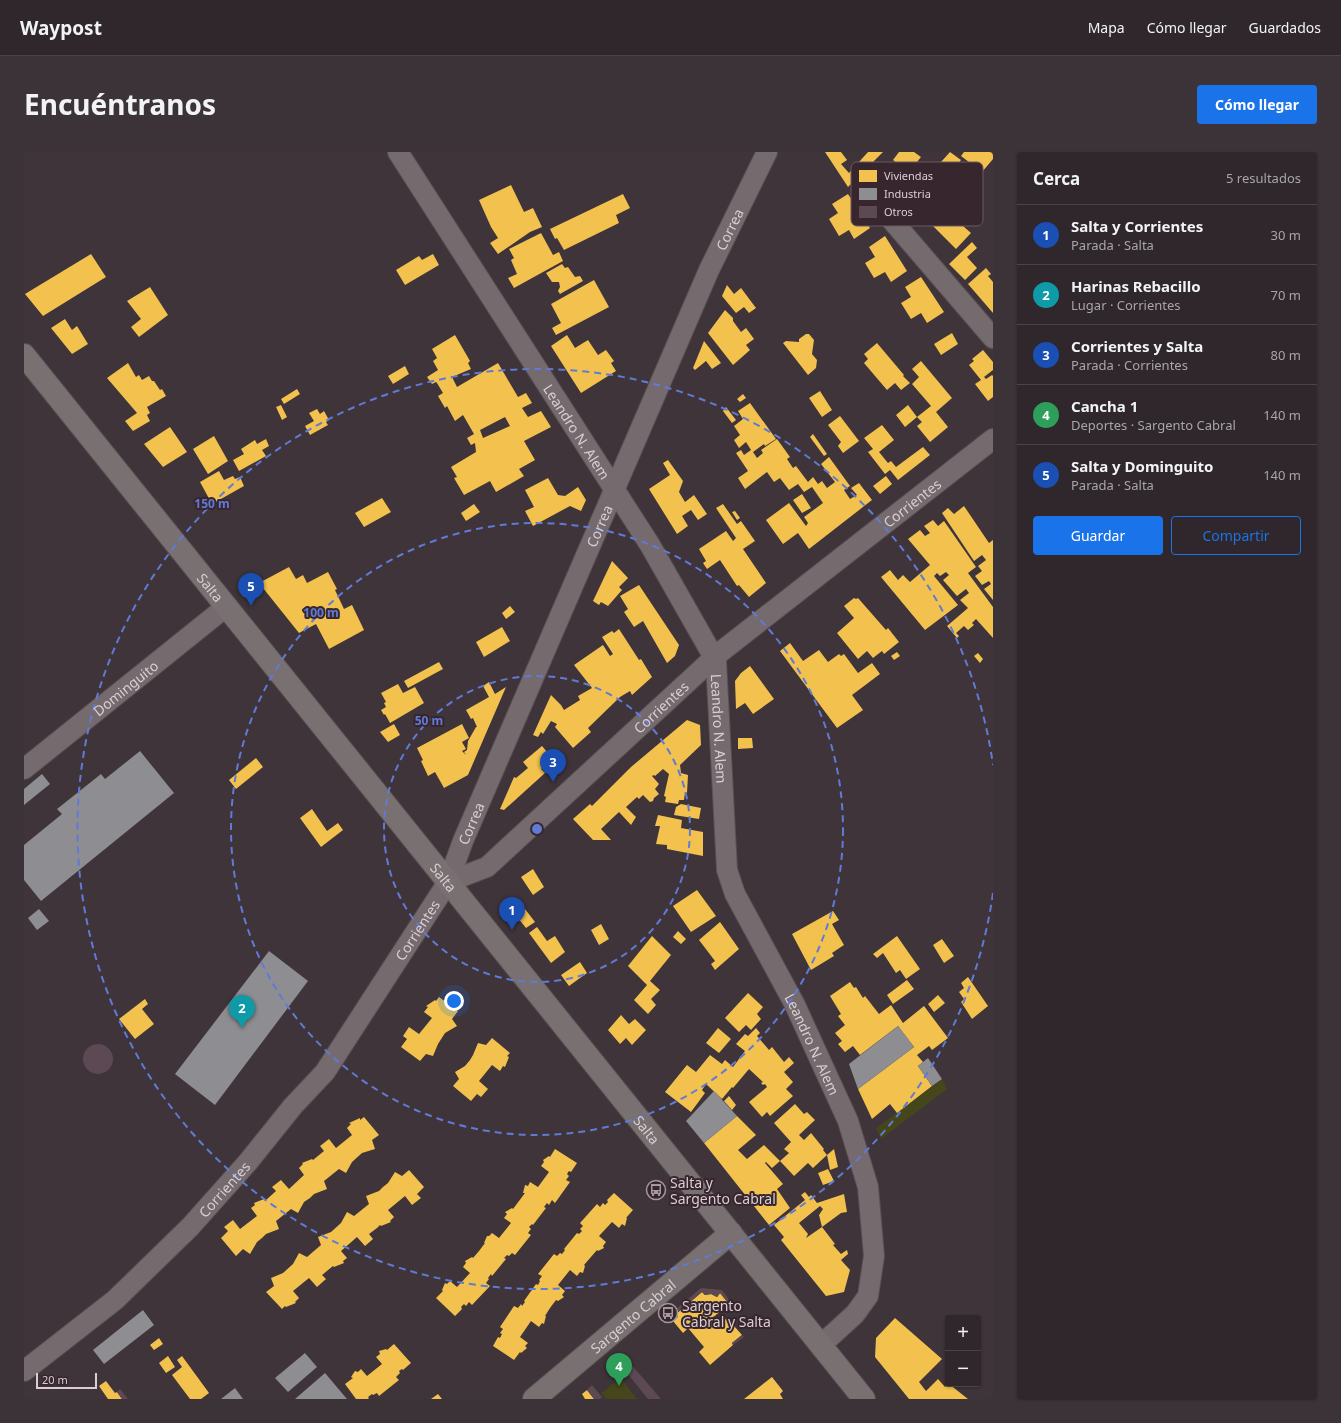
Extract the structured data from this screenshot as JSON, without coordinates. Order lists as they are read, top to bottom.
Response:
{
  "streets": {
    "main road": ["Salta", "Sargento Cabral"],
    "street": [
      "Correa",
      "Leandro N. Alem",
      "Corrientes",
      "Dominguito"
    ]
  },
  "crossings": [
    ["Correa", "Leandro N. Alem"],
    ["Correa", "Corrientes"],
    ["Correa", "Salta"],
    ["Leandro N. Alem", "Corrientes"],
    ["Leandro N. Alem", "Salta"],
    ["Corrientes", "Salta"],
    ["Salta", "Dominguito"],
    ["Salta", "Sargento Cabral"]
  ],
  "places": {
    "bus stop": ["Salta y Sargento Cabral", "Sargento Cabral y Salta"]
  },
  "legend": ["Viviendas", "Industria", "Otros"],
  "scale_bar": "20 m",
  "page": {
    "header": "Waypost",
    "nav": ["Mapa", "Cómo llegar", "Guardados"],
    "title": "Encuéntranos",
    "buttons": [
      "Cómo llegar",
      ["Guardar", "Compartir"]
    ],
    "heading": ["Cerca", "5 resultados"],
    "list": [
      {
        "mark": "1",
        "name": "Salta y Corrientes",
        "note": "Parada · Salta",
        "value": "30 m"
      },
      {
        "mark": "2",
        "name": "Harinas Rebacillo",
        "note": "Lugar · Corrientes",
        "value": "70 m"
      },
      {
        "mark": "3",
        "name": "Corrientes y Salta",
        "note": "Parada · Corrientes",
        "value": "80 m"
      },
      {
        "mark": "4",
        "name": "Cancha 1",
        "note": "Deportes · Sargento Cabral",
        "value": "140 m"
      },
      {
        "mark": "5",
        "name": "Salta y Dominguito",
        "note": "Parada · Salta",
        "value": "140 m"
      }
    ],
    "pins": [
      "5",
      "3",
      "1",
      "2",
      "4"
    ],
    "map_buttons": ["+", "−"],
    "scale": "20 m"
  },
  "rings": ["150 m", "100 m", "50 m"]
}
